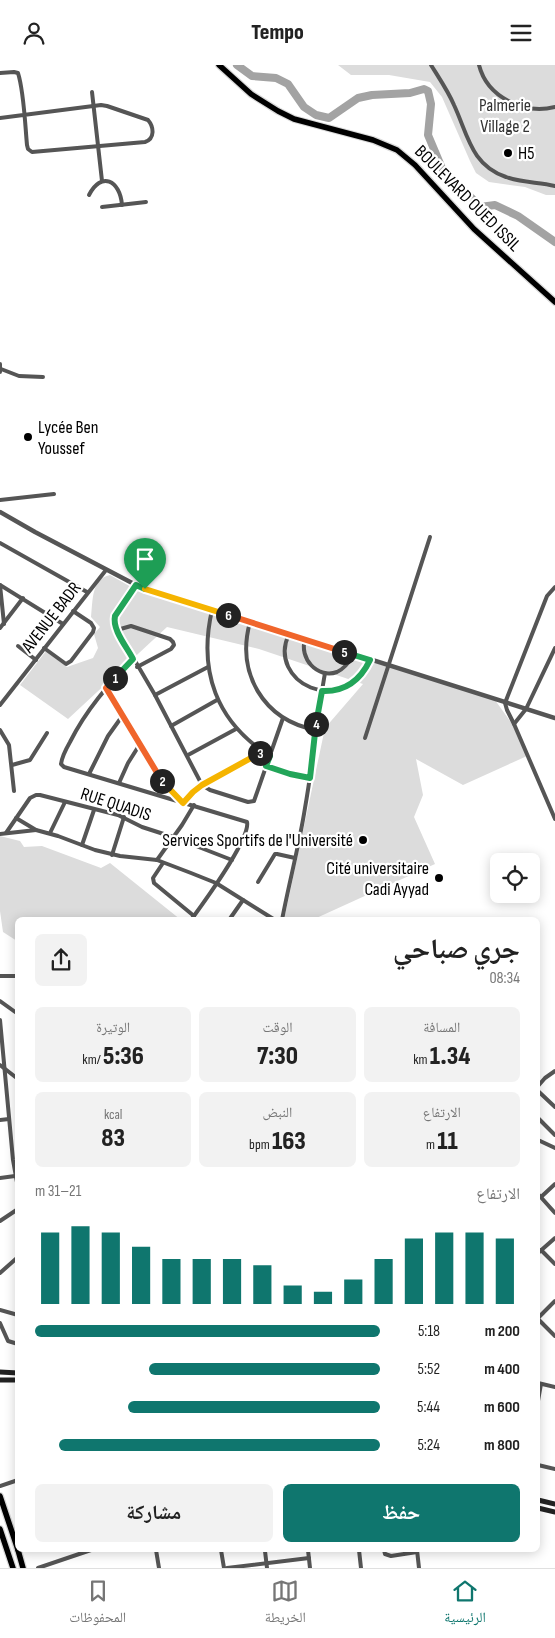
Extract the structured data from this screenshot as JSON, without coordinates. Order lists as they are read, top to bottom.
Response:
{
  "streets": {
    "main road": ["BOULEVARD OUED ISSIL"],
    "street": ["AVENUE BADR", "RUE QUADIS"]
  },
  "parks": ["Palmerie Village 2"],
  "places": [
    "H5",
    "Lycée Ben Youssef",
    "Services Sportifs de l'Université",
    "Cité universitaire Cadi Ayyad"
  ],
  "page": {
    "header": "Tempo",
    "pins": [
      "6",
      "5",
      "1",
      "4",
      "3",
      "2"
    ],
    "heading": ["جري صباحي", "08:34"],
    "stats": [
      ["المسافة", "1.34 km"],
      ["الوقت", "7:30"],
      ["الوتيرة", "5:36 /km"],
      ["الارتفاع", "11 m"],
      ["النبض", "163 bpm"],
      ["kcal", "83"]
    ],
    "chart": ["الارتفاع", "21–31 m"],
    "list": [
      {
        "name": "200 m",
        "note": "5:18"
      },
      {
        "name": "400 m",
        "note": "5:52"
      },
      {
        "name": "600 m",
        "note": "5:44"
      },
      {
        "name": "800 m",
        "note": "5:24"
      }
    ],
    "buttons": ["حفظ", "مشاركة"],
    "tabs": ["الرئيسية", "الخريطة", "المحفوظات"]
  }
}
